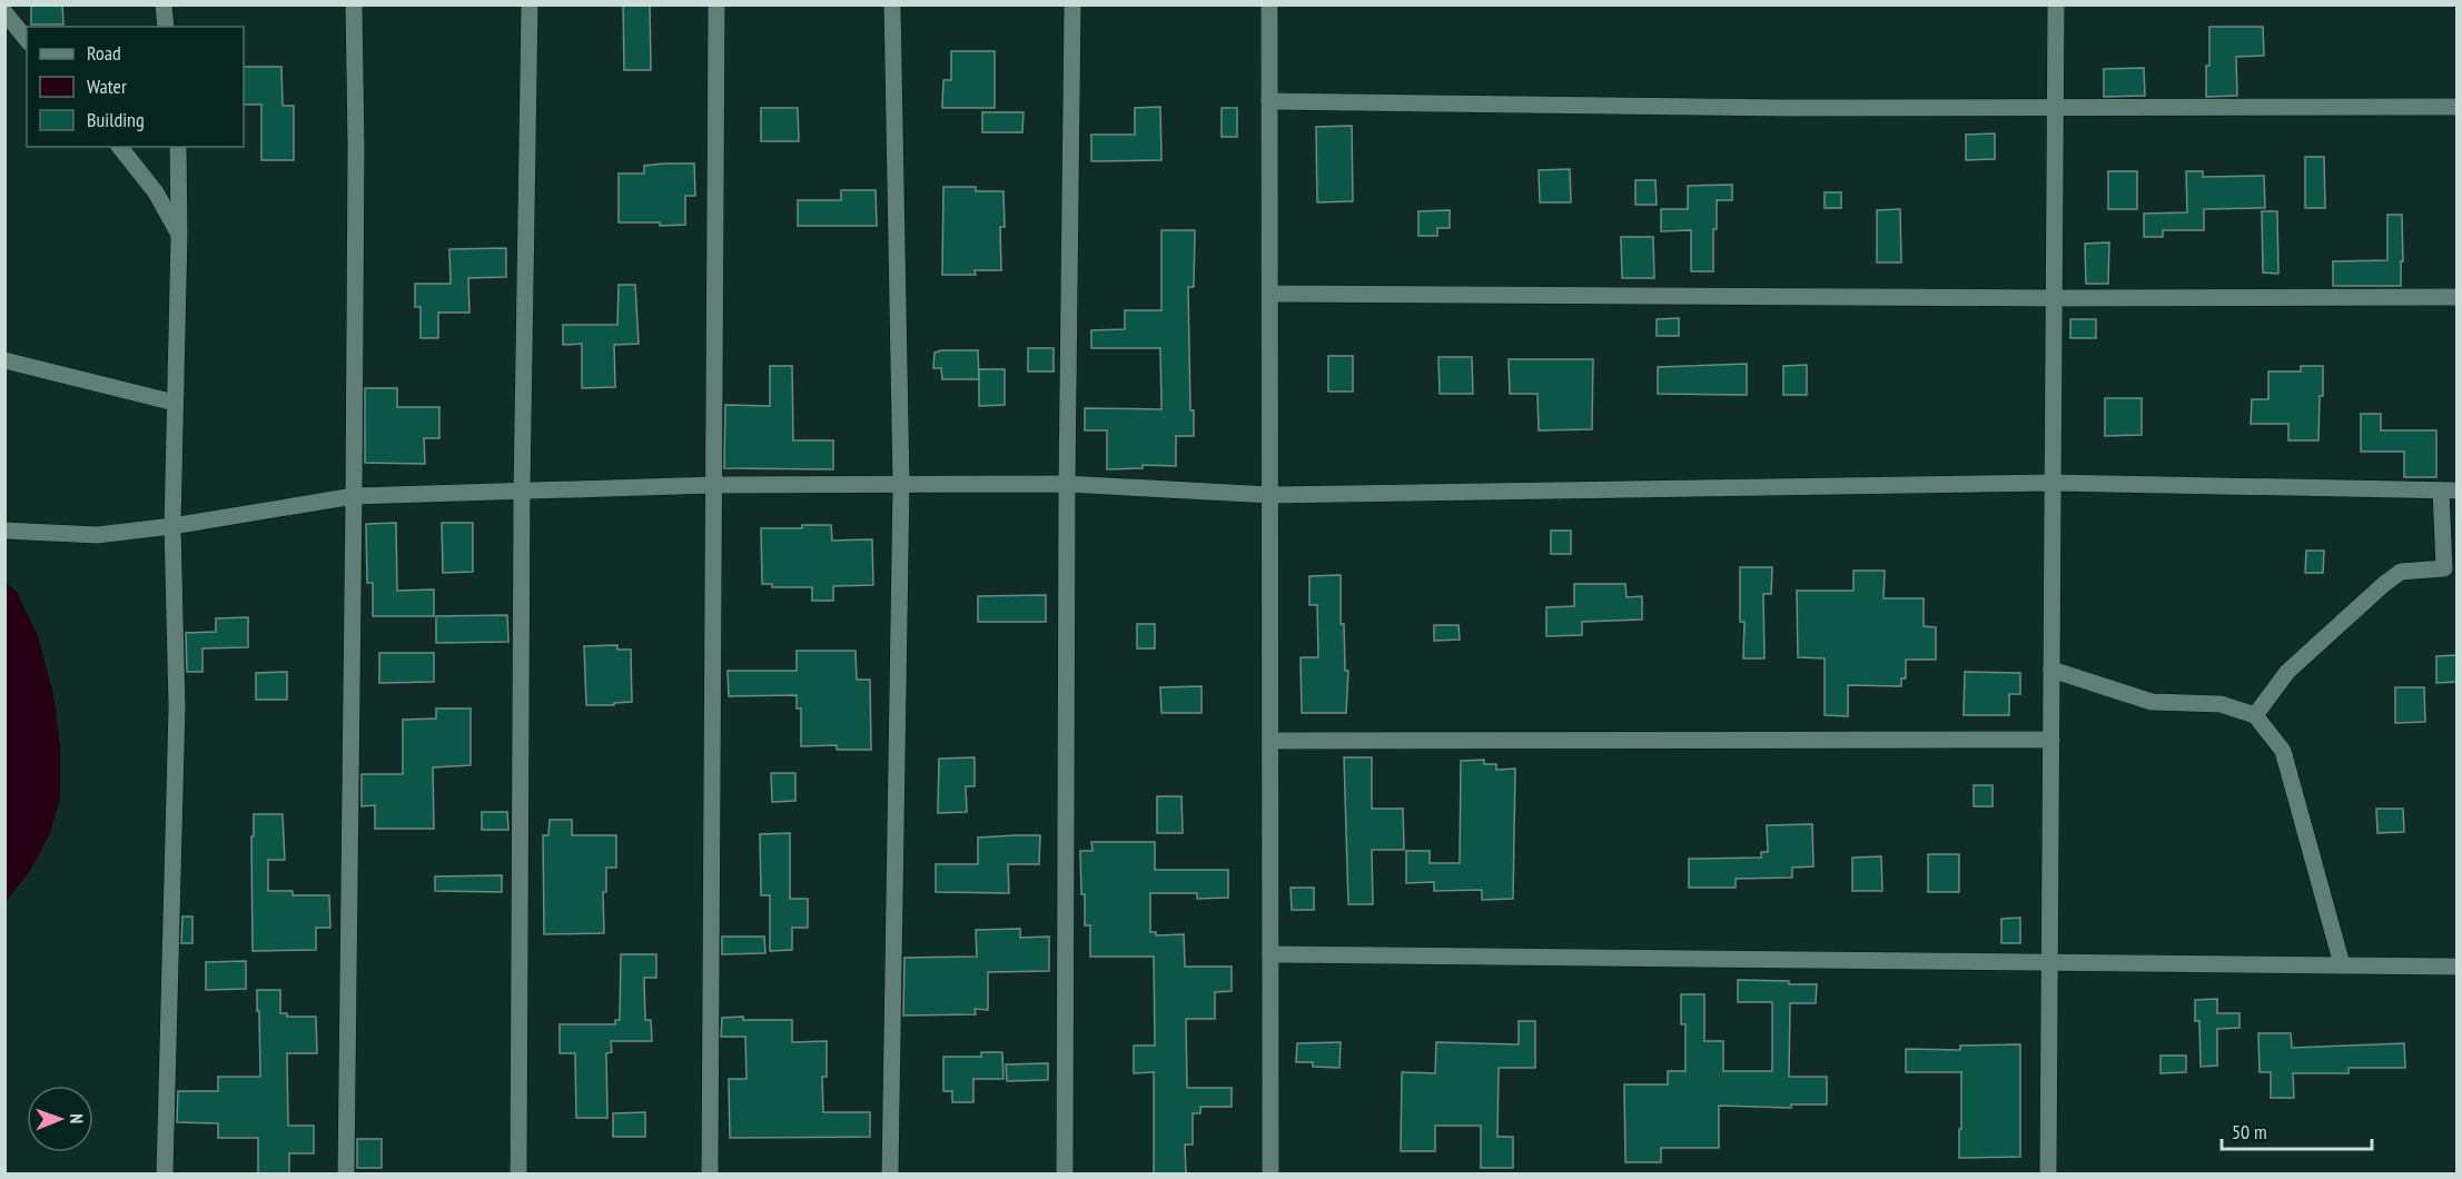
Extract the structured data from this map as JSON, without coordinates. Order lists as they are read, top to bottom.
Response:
{
  "legend": ["Road", "Water", "Building"],
  "scale_bar": "50 m",
  "north": "right"
}
